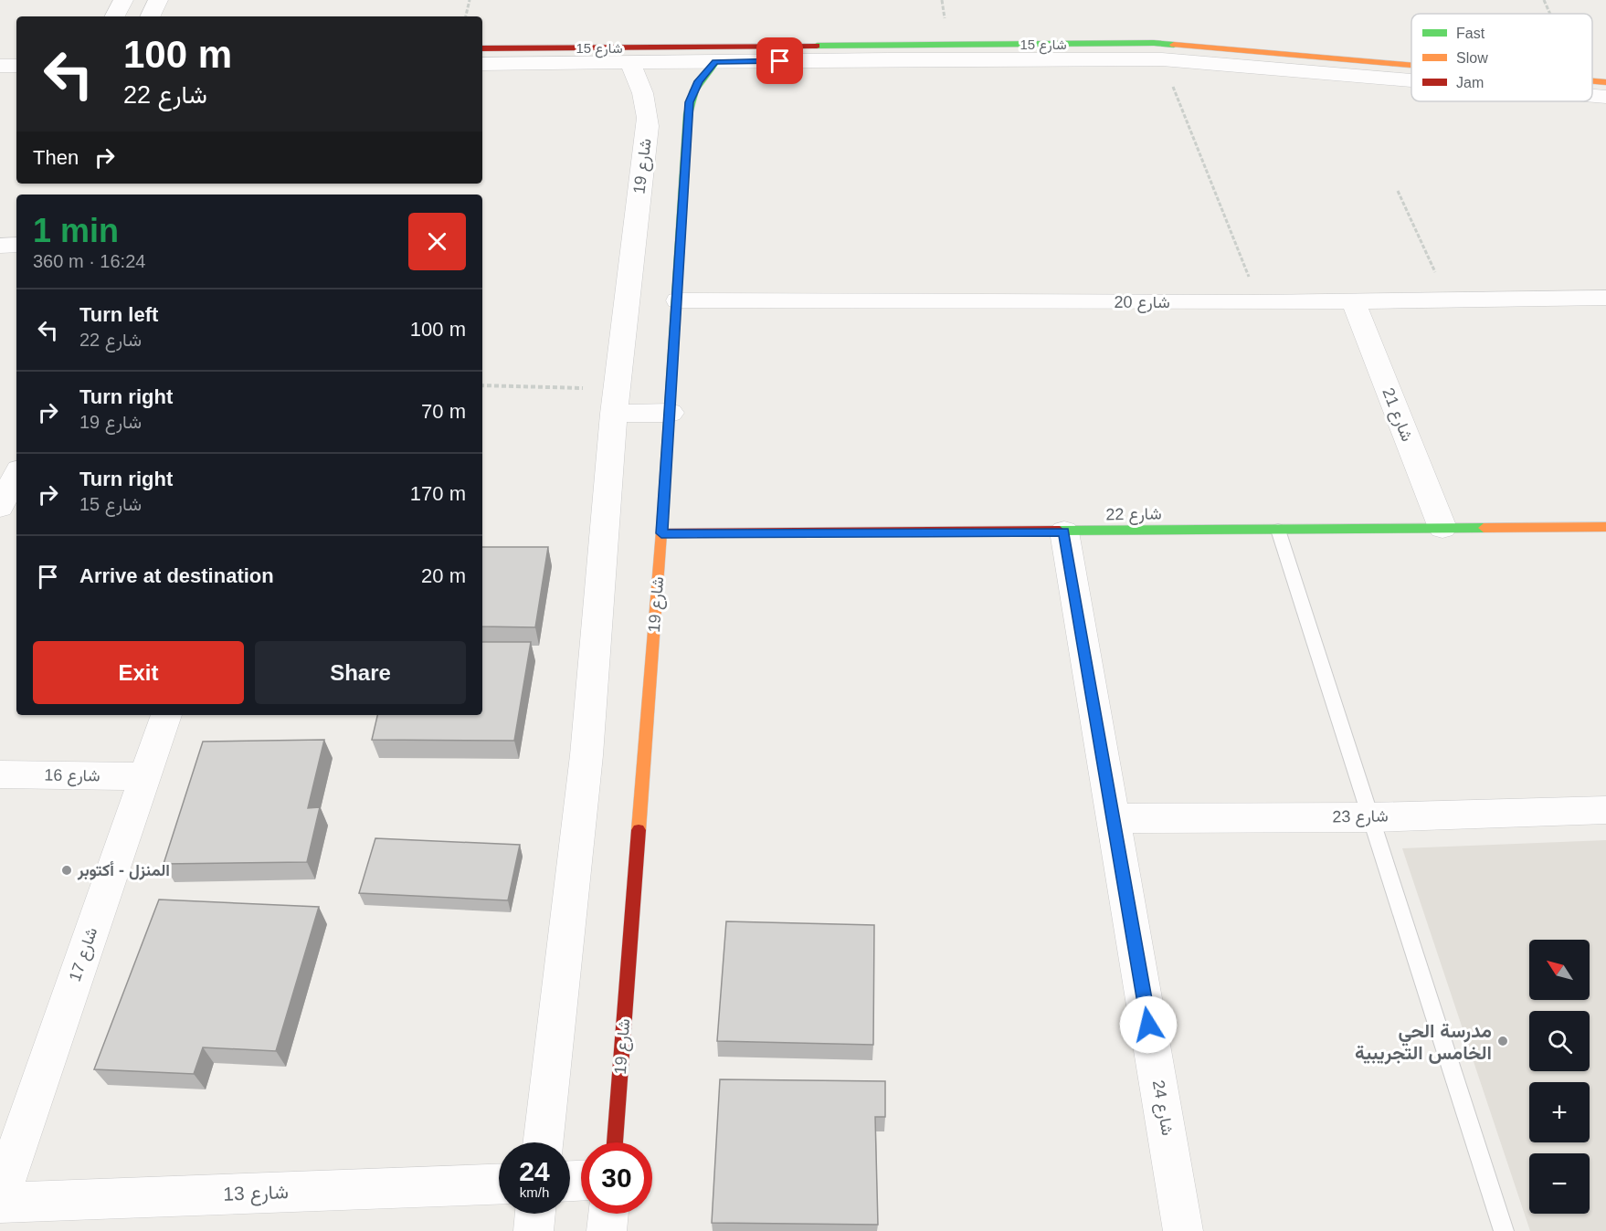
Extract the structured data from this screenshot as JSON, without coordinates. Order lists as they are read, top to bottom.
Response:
{
  "streets": {
    "street": [
      "شارع 15",
      "شارع 19",
      "شارع 20",
      "شارع 21",
      "شارع 22",
      "شارع 16",
      "شارع 23",
      "شارع 17",
      "شارع 24",
      "شارع 13"
    ]
  },
  "crossings": [
    ["شارع 15", "شارع 19"],
    ["شارع 19", "شارع 20"],
    ["شارع 19", "شارع 22"],
    ["شارع 20", "شارع 21"],
    ["شارع 21", "شارع 22"],
    ["شارع 22", "شارع 24"],
    ["شارع 16", "شارع 17"],
    ["شارع 23", "شارع 24"]
  ],
  "places": ["المنزل - أكتوبر", "مدرسة الحي الخامس التجريبية"],
  "legend": ["Fast", "Slow", "Jam"],
  "north": "top left",
  "page": {
    "turn": ["100 m", "شارع 22"],
    "then": "Then",
    "heading": ["1 min", "360 m · 16:24"],
    "list": [
      {
        "name": "Turn left",
        "note": "شارع 22",
        "value": "100 m"
      },
      {
        "name": "Turn right",
        "note": "شارع 19",
        "value": "70 m"
      },
      {
        "name": "Turn right",
        "note": "شارع 15",
        "value": "170 m"
      },
      {
        "name": "Arrive at destination",
        "value": "20 m"
      }
    ],
    "buttons": ["Exit", "Share"],
    "map_buttons": ["+", "−"],
    "speed": "24 km/h",
    "limit": "30"
  }
}
